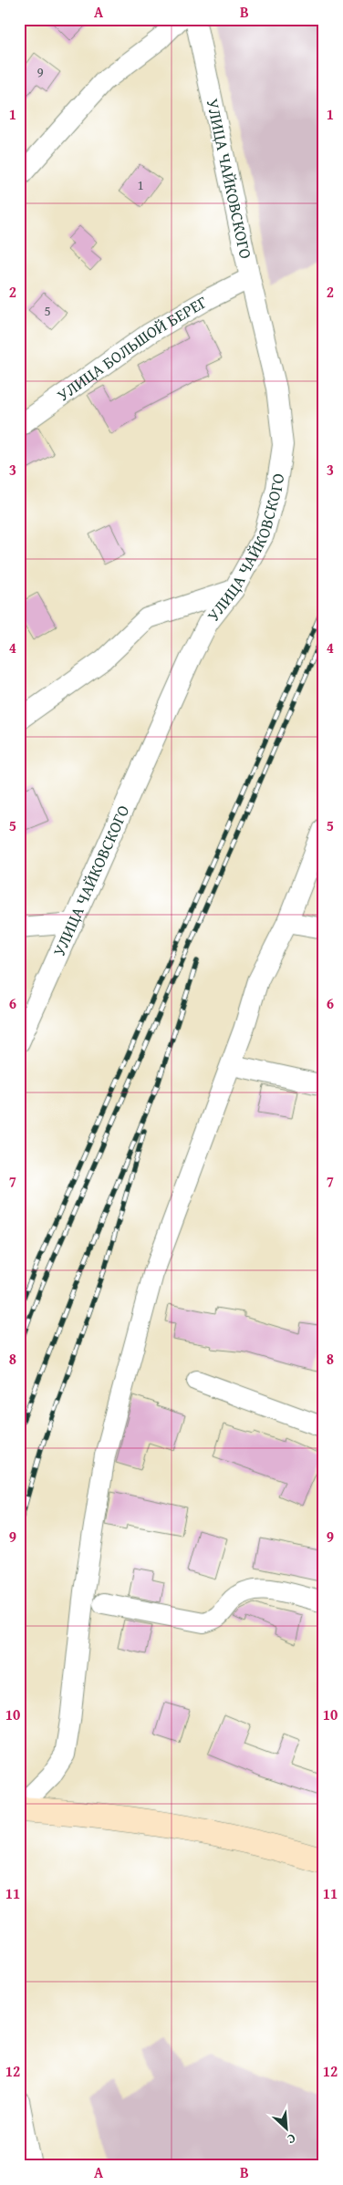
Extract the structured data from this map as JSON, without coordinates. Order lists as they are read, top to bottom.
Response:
{
  "streets": {
    "street": ["УЛИЦА ЧАЙКОВСКОГО", "УЛИЦА БОЛЬШОЙ БЕРЕГ"]
  },
  "crossings": [
    ["УЛИЦА ЧАЙКОВСКОГО", "УЛИЦА БОЛЬШОЙ БЕРЕГ"]
  ],
  "house_numbers": ["9", "1", "5"],
  "north": "bottom right",
  "grid": {
    "columns": ["A", "B"],
    "rows": [
      "1",
      "2",
      "3",
      "4",
      "5",
      "6",
      "7",
      "8",
      "9",
      "10",
      "11",
      "12"
    ]
  }
}
